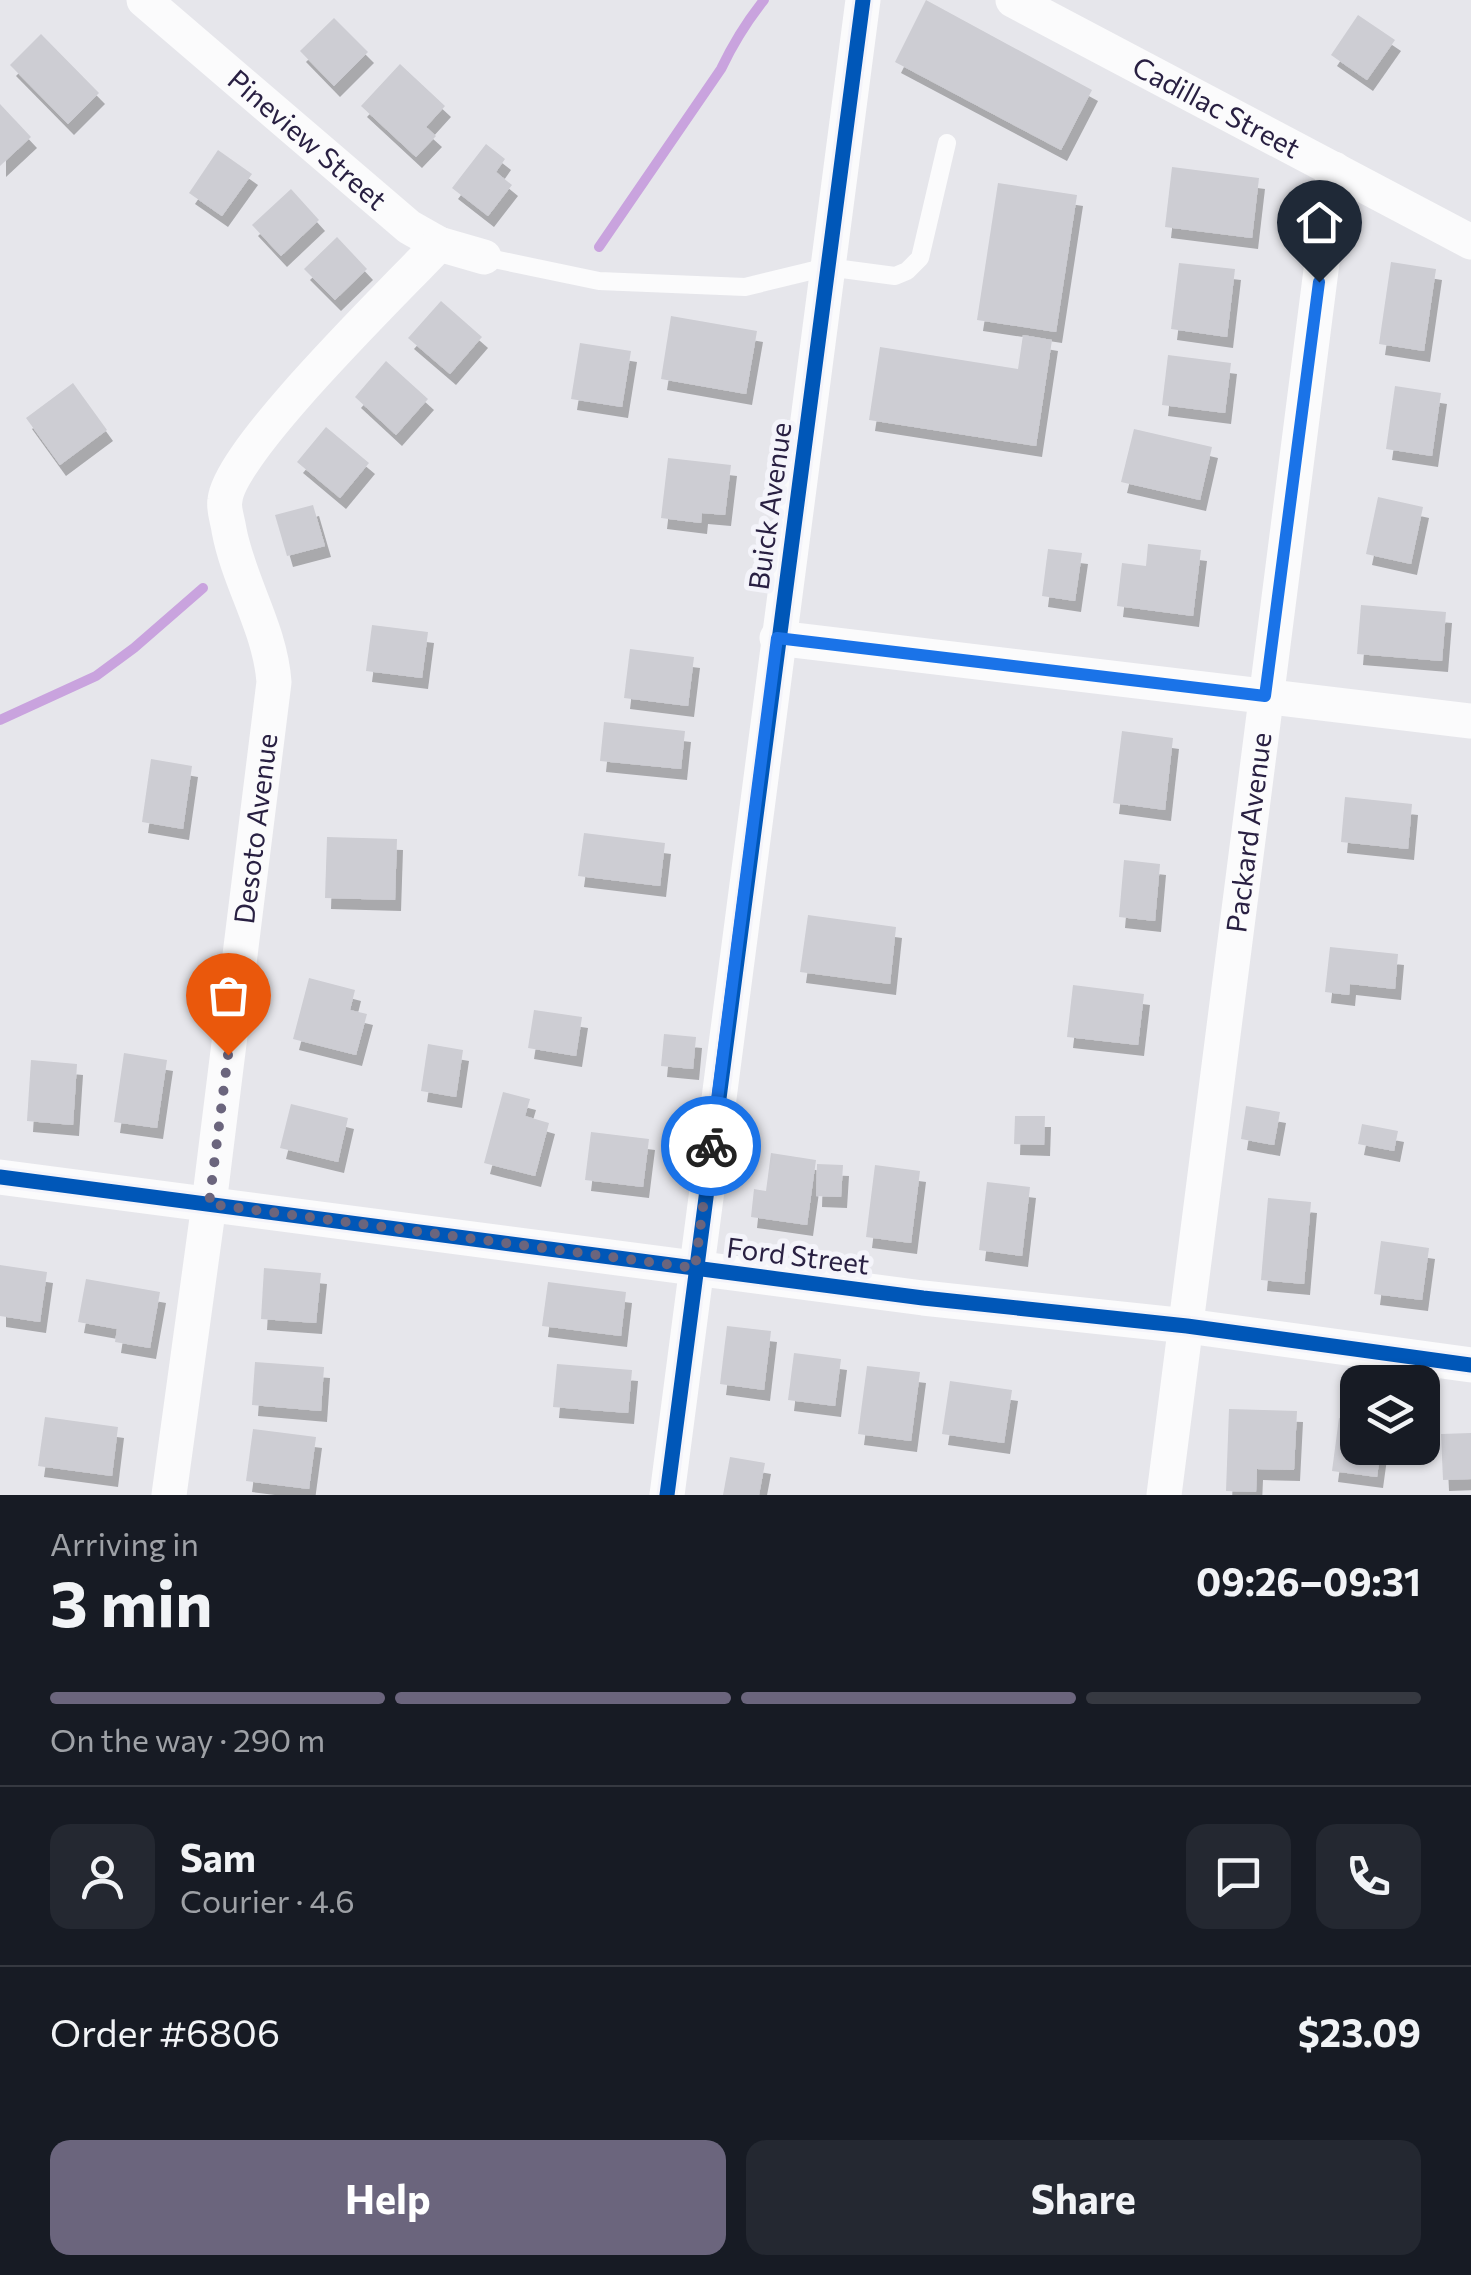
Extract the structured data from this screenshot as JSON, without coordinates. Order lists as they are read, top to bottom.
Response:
{
  "streets": {
    "street": [
      "Cadillac Street",
      "Pineview Street",
      "Buick Avenue",
      "Desoto Avenue",
      "Packard Avenue",
      "Ford Street"
    ]
  },
  "crossings": [
    ["Cadillac Street", "Packard Avenue"],
    ["Pineview Street", "Desoto Avenue"],
    ["Buick Avenue", "Ford Street"],
    ["Desoto Avenue", "Ford Street"],
    ["Packard Avenue", "Ford Street"]
  ],
  "page": {
    "heading": ["3 min", "Arriving in", "09:26–09:31"],
    "panel": [
      "Sam",
      "Courier · 4.6",
      "Order #6806",
      "$23.09"
    ],
    "bar": "On the way · 290 m",
    "buttons": ["Help", "Share"]
  }
}
